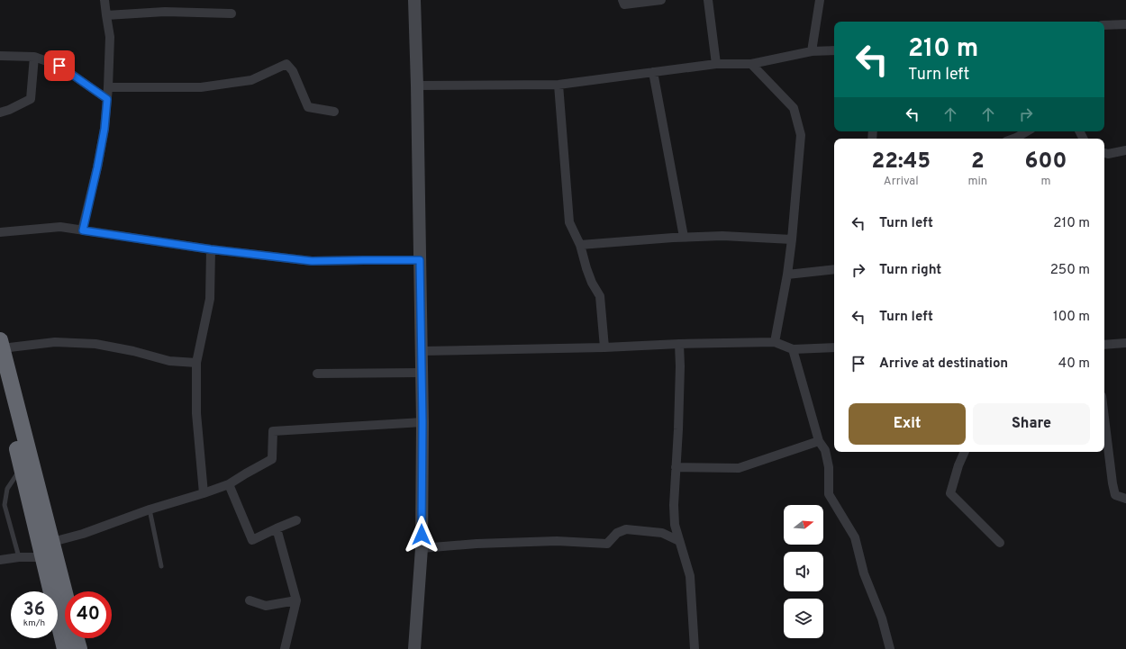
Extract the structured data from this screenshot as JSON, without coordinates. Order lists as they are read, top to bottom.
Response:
{
  "north": "right",
  "page": {
    "turn": ["210 m", "Turn left"],
    "eta": [
      "22:45",
      "Arrival",
      "2",
      "min",
      "600",
      "m"
    ],
    "list": [
      {
        "name": "Turn left",
        "value": "210 m"
      },
      {
        "name": "Turn right",
        "value": "250 m"
      },
      {
        "name": "Turn left",
        "value": "100 m"
      },
      {
        "name": "Arrive at destination",
        "value": "40 m"
      }
    ],
    "buttons": ["Exit", "Share"],
    "speed": "36 km/h",
    "limit": "40"
  }
}
